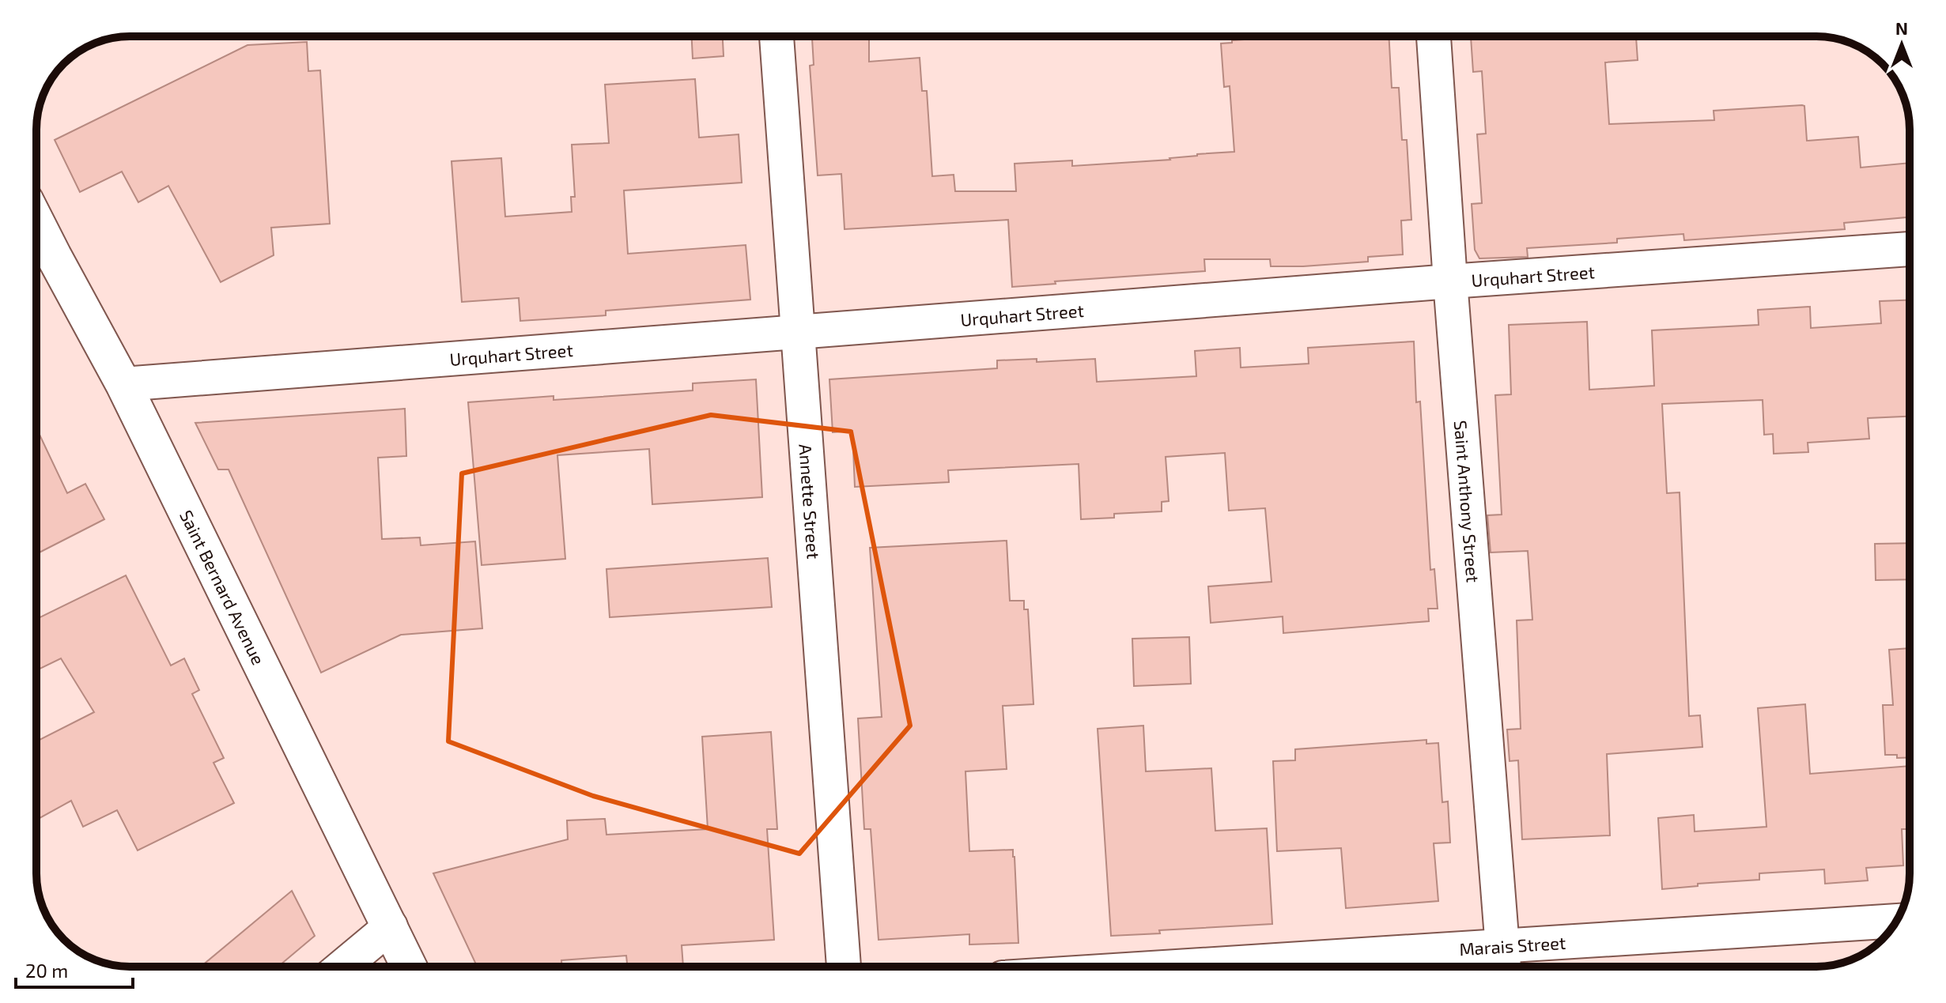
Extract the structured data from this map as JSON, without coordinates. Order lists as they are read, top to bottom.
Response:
{
  "streets": {
    "street": [
      "Urquhart Street",
      "Annette Street",
      "Saint Anthony Street",
      "Saint Bernard Avenue",
      "Marais Street"
    ]
  },
  "crossings": [
    ["Urquhart Street", "Annette Street"],
    ["Urquhart Street", "Saint Anthony Street"],
    ["Urquhart Street", "Saint Bernard Avenue"],
    ["Saint Anthony Street", "Marais Street"]
  ],
  "scale_bar": "20 m",
  "north": "top"
}
